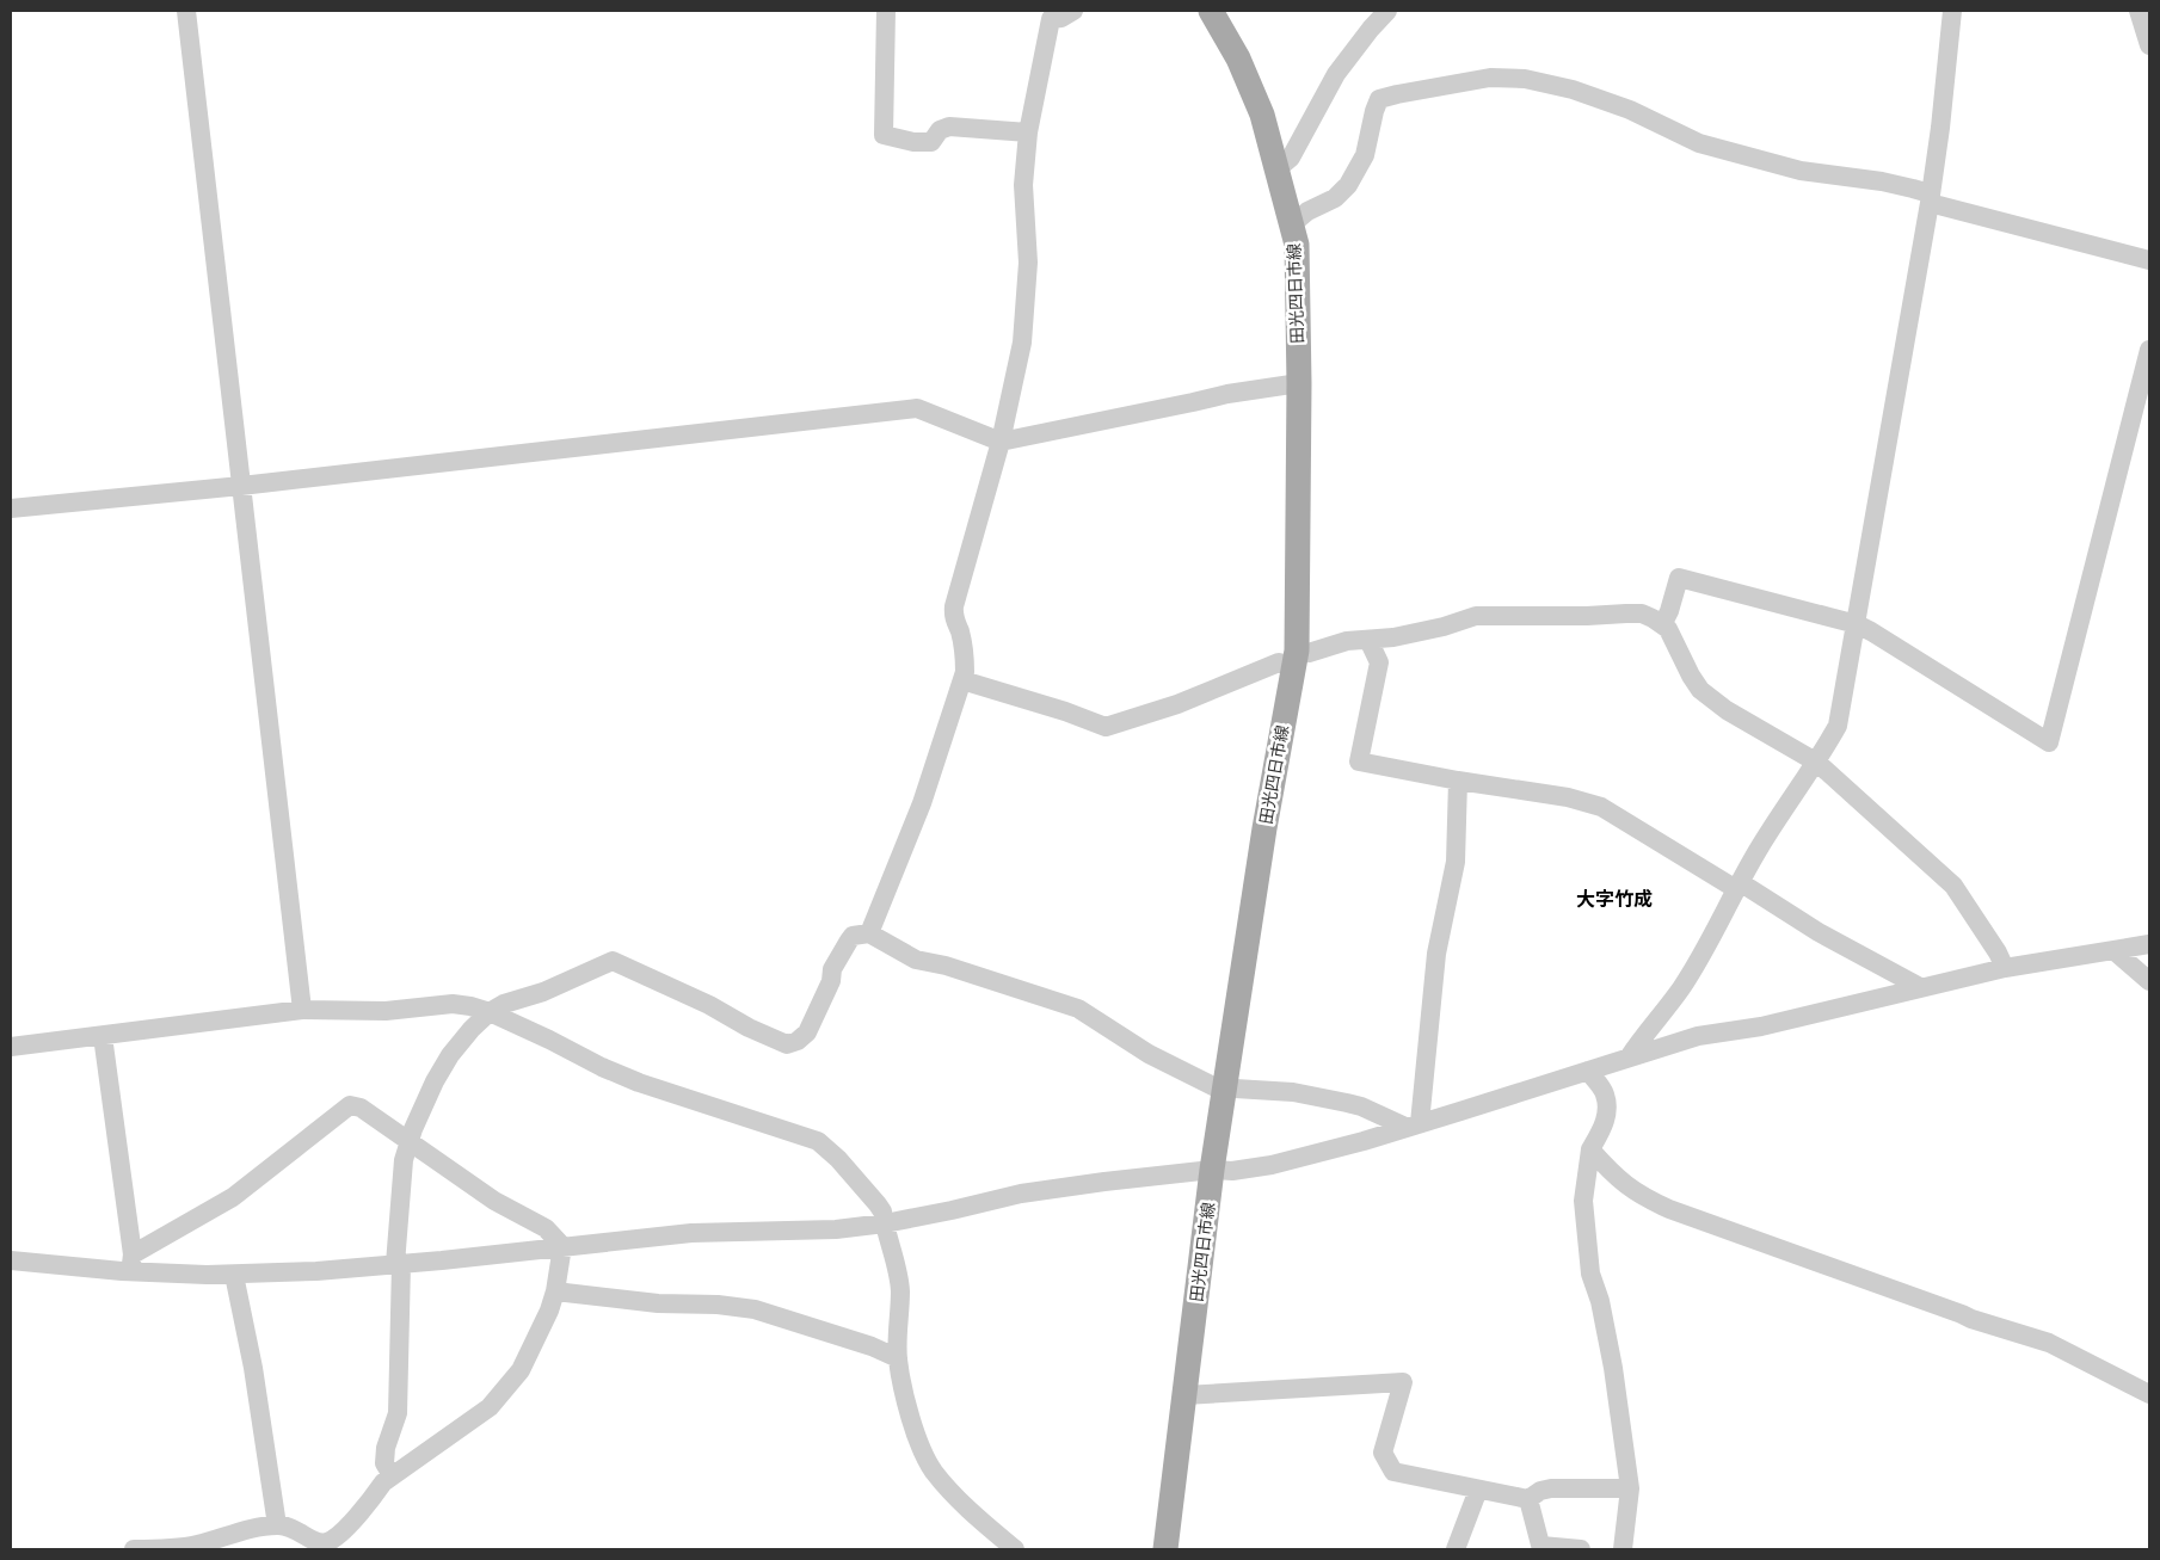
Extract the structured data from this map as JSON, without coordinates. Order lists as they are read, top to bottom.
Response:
{
  "streets": {
    "main road": ["田光四日市線"]
  },
  "districts": ["大字竹成"]
}
